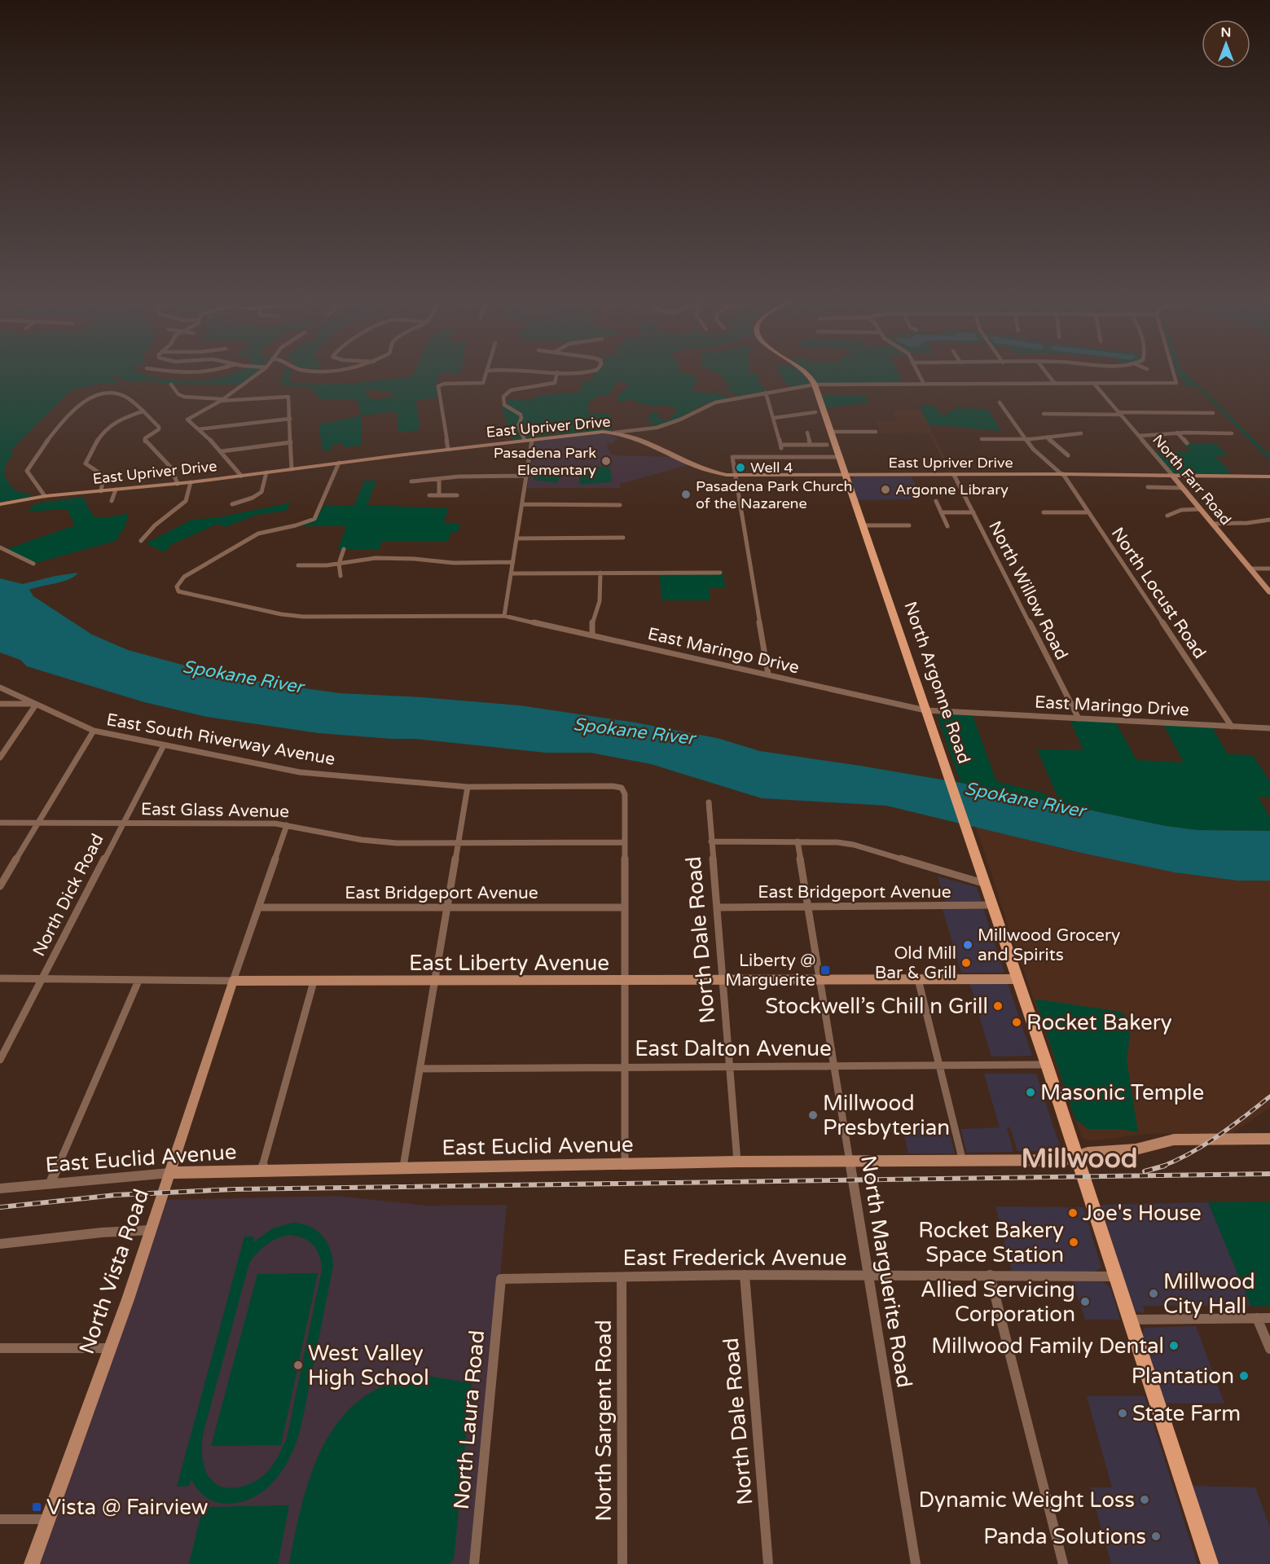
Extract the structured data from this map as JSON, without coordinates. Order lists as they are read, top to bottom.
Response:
{
  "streets": {
    "main road": ["North Argonne Road"],
    "street": [
      "East Upriver Drive",
      "North Farr Road",
      "North Willow Road",
      "North Locust Road",
      "East Maringo Drive",
      "East South Riverway Avenue",
      "East Glass Avenue",
      "East Bridgeport Avenue",
      "North Dick Road",
      "North Dale Road",
      "East Liberty Avenue",
      "East Dalton Avenue",
      "East Euclid Avenue",
      "East Frederick Avenue",
      "North Vista Road",
      "North Marguerite Road",
      "North Laura Road",
      "North Sargent Road"
    ]
  },
  "crossings": [
    ["East Upriver Drive", "North Farr Road"],
    ["East Upriver Drive", "North Willow Road"],
    ["East Upriver Drive", "North Locust Road"],
    ["East Upriver Drive", "East Maringo Drive"],
    ["East Upriver Drive", "North Argonne Road"],
    ["North Willow Road", "East Maringo Drive"],
    ["North Locust Road", "East Maringo Drive"],
    ["East Maringo Drive", "North Argonne Road"],
    ["North Argonne Road", "East Bridgeport Avenue"],
    ["North Argonne Road", "East Liberty Avenue"],
    ["North Argonne Road", "East Dalton Avenue"],
    ["North Argonne Road", "East Euclid Avenue"],
    ["North Argonne Road", "East Frederick Avenue"],
    ["East South Riverway Avenue", "East Glass Avenue"],
    ["East South Riverway Avenue", "North Dick Road"],
    ["East Glass Avenue", "North Dick Road"],
    ["East Glass Avenue", "North Vista Road"],
    ["East Bridgeport Avenue", "North Dale Road"],
    ["East Bridgeport Avenue", "North Vista Road"],
    ["East Bridgeport Avenue", "North Marguerite Road"],
    ["North Dick Road", "East Liberty Avenue"],
    ["North Dale Road", "East Liberty Avenue"],
    ["North Dale Road", "East Dalton Avenue"],
    ["North Dale Road", "East Euclid Avenue"],
    ["North Dale Road", "East Frederick Avenue"],
    ["East Liberty Avenue", "North Vista Road"],
    ["East Liberty Avenue", "North Marguerite Road"],
    ["East Dalton Avenue", "North Marguerite Road"],
    ["East Euclid Avenue", "North Vista Road"],
    ["East Euclid Avenue", "North Marguerite Road"],
    ["East Frederick Avenue", "North Marguerite Road"],
    ["East Frederick Avenue", "North Laura Road"],
    ["East Frederick Avenue", "North Sargent Road"]
  ],
  "districts": ["Millwood"],
  "water": ["Spokane River"],
  "places": {
    "other": [
      "Pasadena Park Elementary",
      "Well 4",
      "Argonne Library",
      "Pasadena Park Church of the Nazarene",
      "Millwood Grocery and Spirits",
      "Old Mill Bar & Grill",
      "Stockwell’s Chill n Grill",
      "Rocket Bakery",
      "Masonic Temple",
      "Millwood Presbyterian",
      "Joe's House",
      "Rocket Bakery Space Station",
      "Millwood City Hall",
      "Allied Servicing Corporation",
      "Millwood Family Dental",
      "West Valley High School",
      "Plantation",
      "State Farm",
      "Dynamic Weight Loss",
      "Panda Solutions"
    ],
    "transit": ["Liberty @ Marguerite", "Vista @ Fairview"]
  },
  "north": "top"
}
